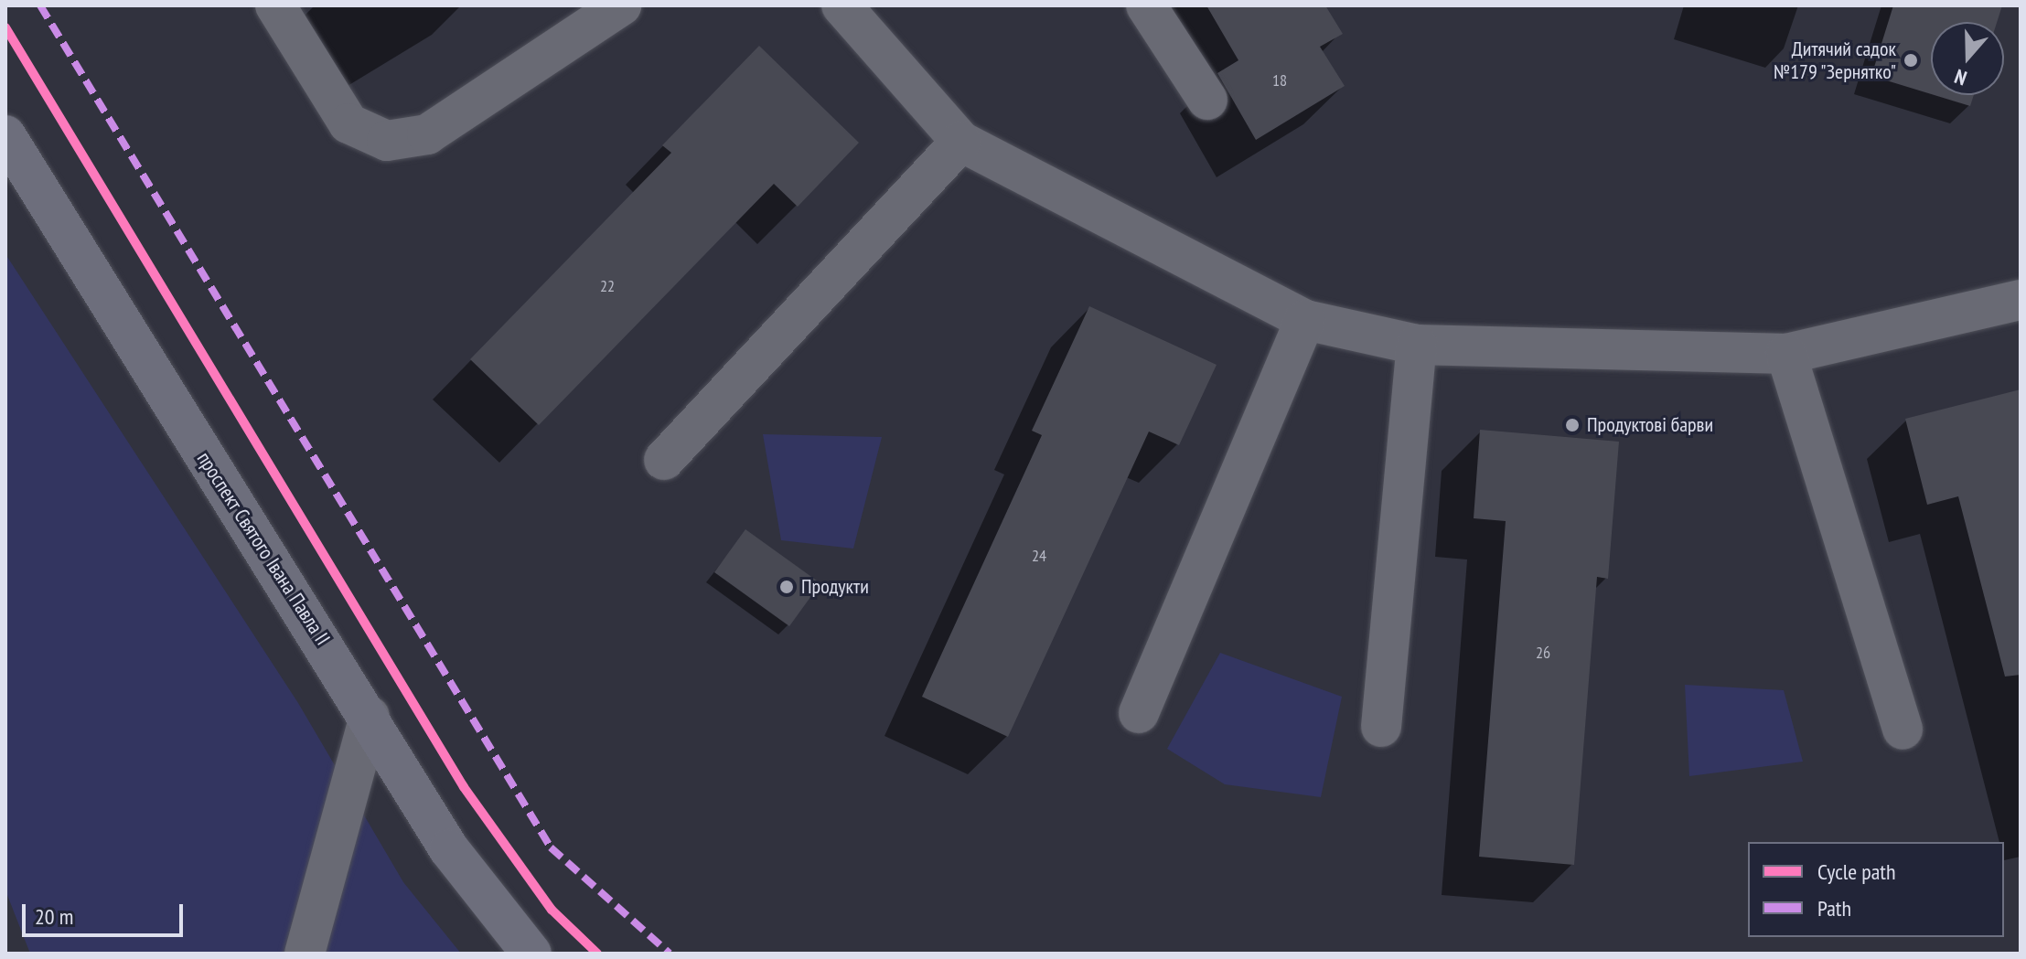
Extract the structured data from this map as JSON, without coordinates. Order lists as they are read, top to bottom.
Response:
{
  "streets": {
    "main road": ["проспект Святого Івана Павла II"]
  },
  "places": ["Дитячий садок №179 \"Зернятко\"", "Продуктові барви", "Продукти"],
  "house_numbers": [
    "18",
    "22",
    "24",
    "26"
  ],
  "legend": ["Cycle path", "Path"],
  "scale_bar": "20 m",
  "north": "bottom"
}
